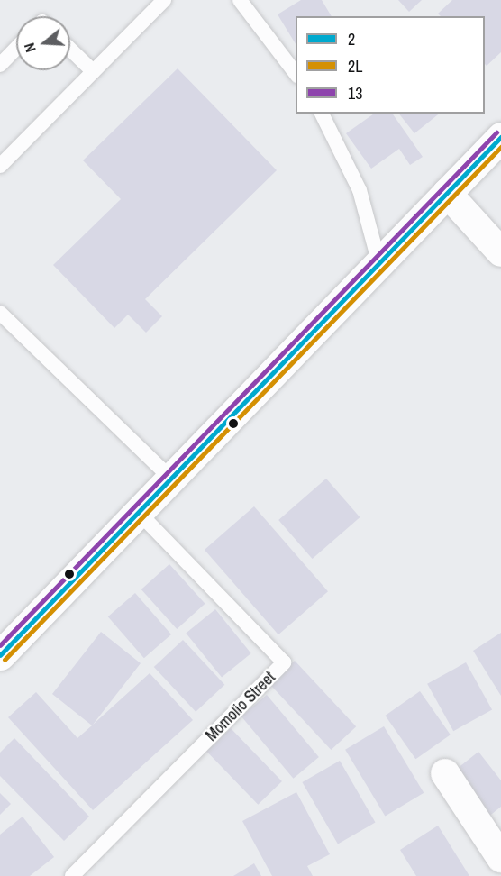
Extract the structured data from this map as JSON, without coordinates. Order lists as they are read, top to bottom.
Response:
{
  "streets": {
    "lane": ["Momolio Street"]
  },
  "lines": ["transit line 13", "transit line 2", "transit line 2L"],
  "legend": ["2", "2L", "13"],
  "north": "left"
}
